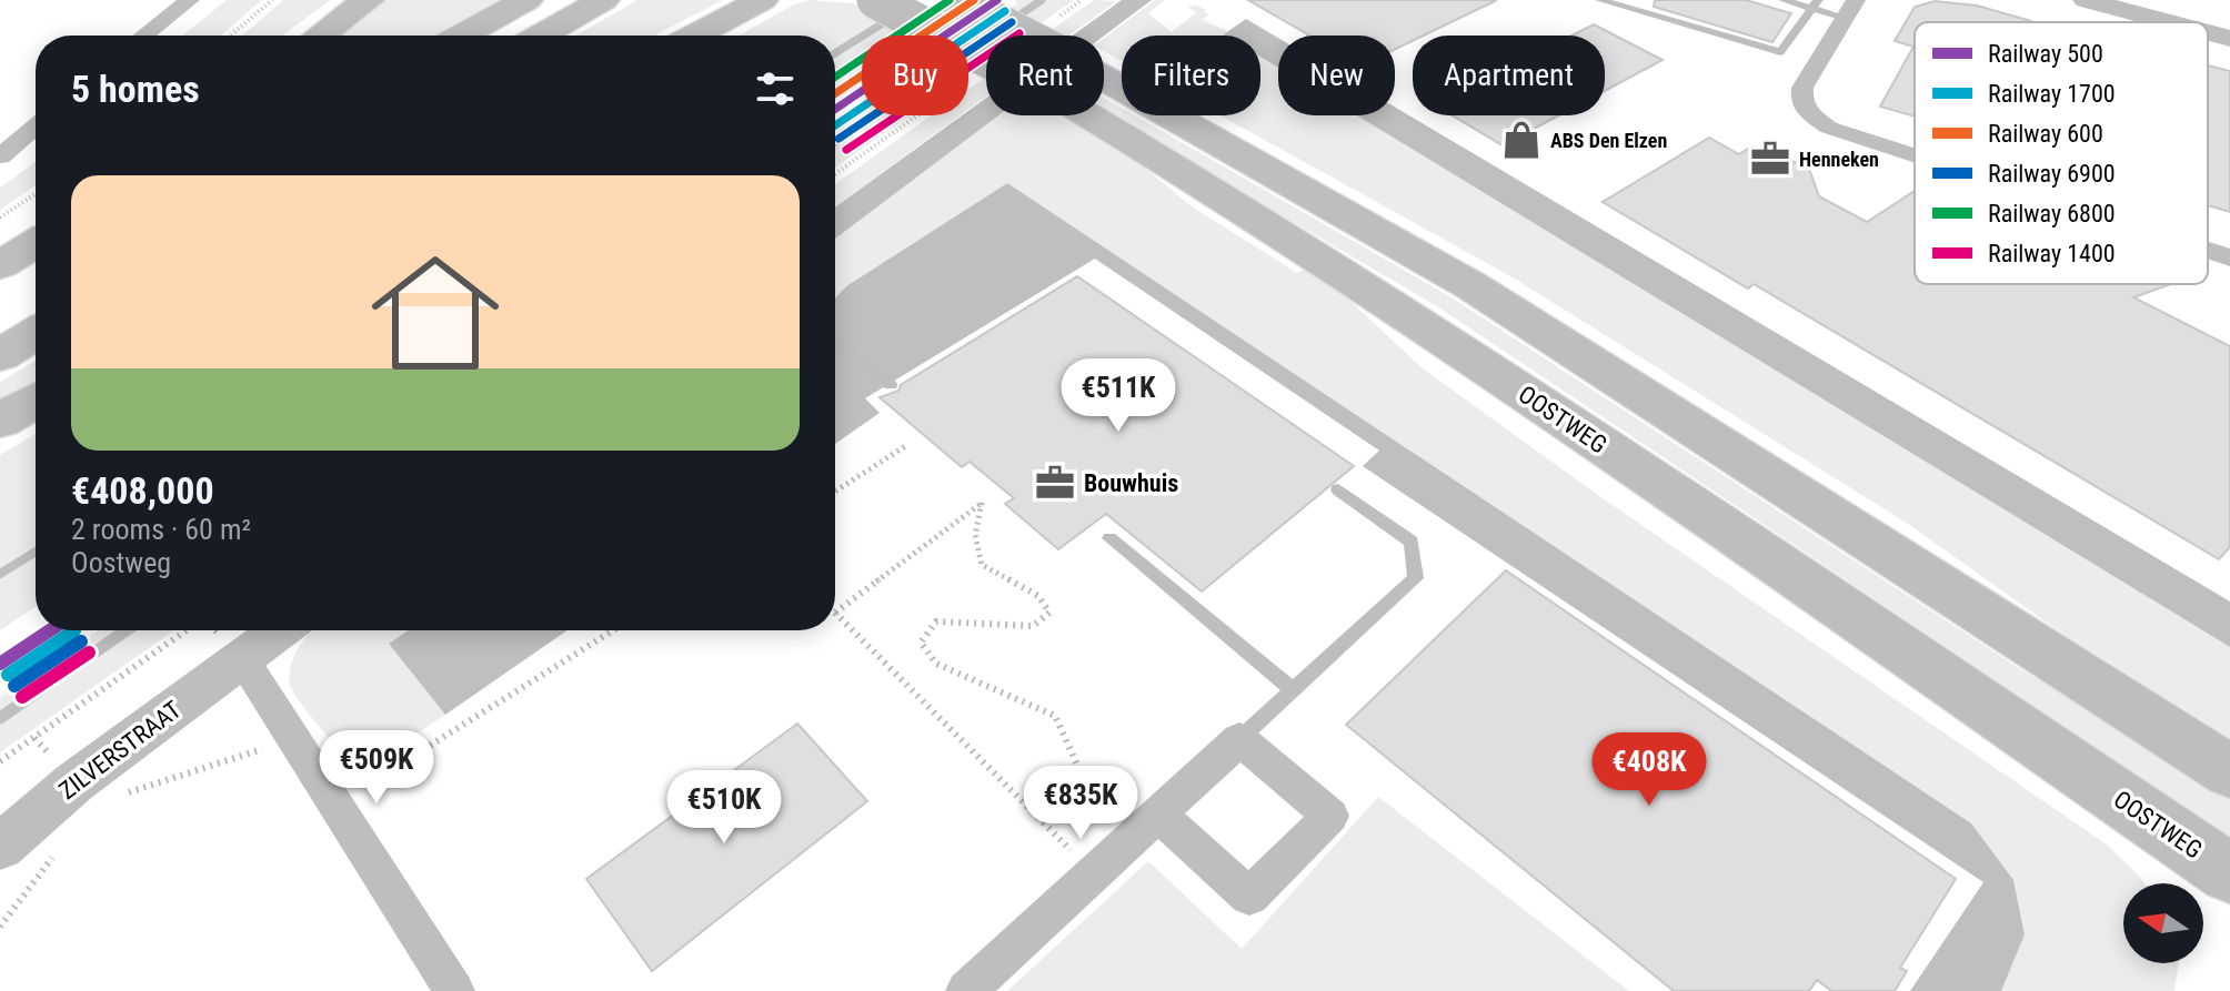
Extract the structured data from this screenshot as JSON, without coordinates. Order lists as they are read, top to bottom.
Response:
{
  "streets": {
    "main road": ["OOSTWEG"],
    "street": ["ZILVERSTRAAT"]
  },
  "places": {
    "shop": ["ABS Den Elzen"],
    "office": ["Henneken", "Bouwhuis"]
  },
  "lines": [
    "rail line 500",
    "rail line 600",
    "rail line 6800",
    "rail line 1700",
    "rail line 6900",
    "rail line 1400"
  ],
  "legend": [
    "Railway 500",
    "Railway 1700",
    "Railway 600",
    "Railway 6900",
    "Railway 6800",
    "Railway 1400"
  ],
  "north": "left",
  "page": {
    "chip": [
      "Buy",
      "Rent",
      "Filters",
      "New",
      "Apartment"
    ],
    "heading": "5 homes",
    "list": [
      {
        "name": "€408,000",
        "note": "2 rooms · 60 m² · Oostweg"
      }
    ],
    "price": [
      "€511K",
      "€509K",
      "€408K",
      "€835K",
      "€510K"
    ]
  }
}
